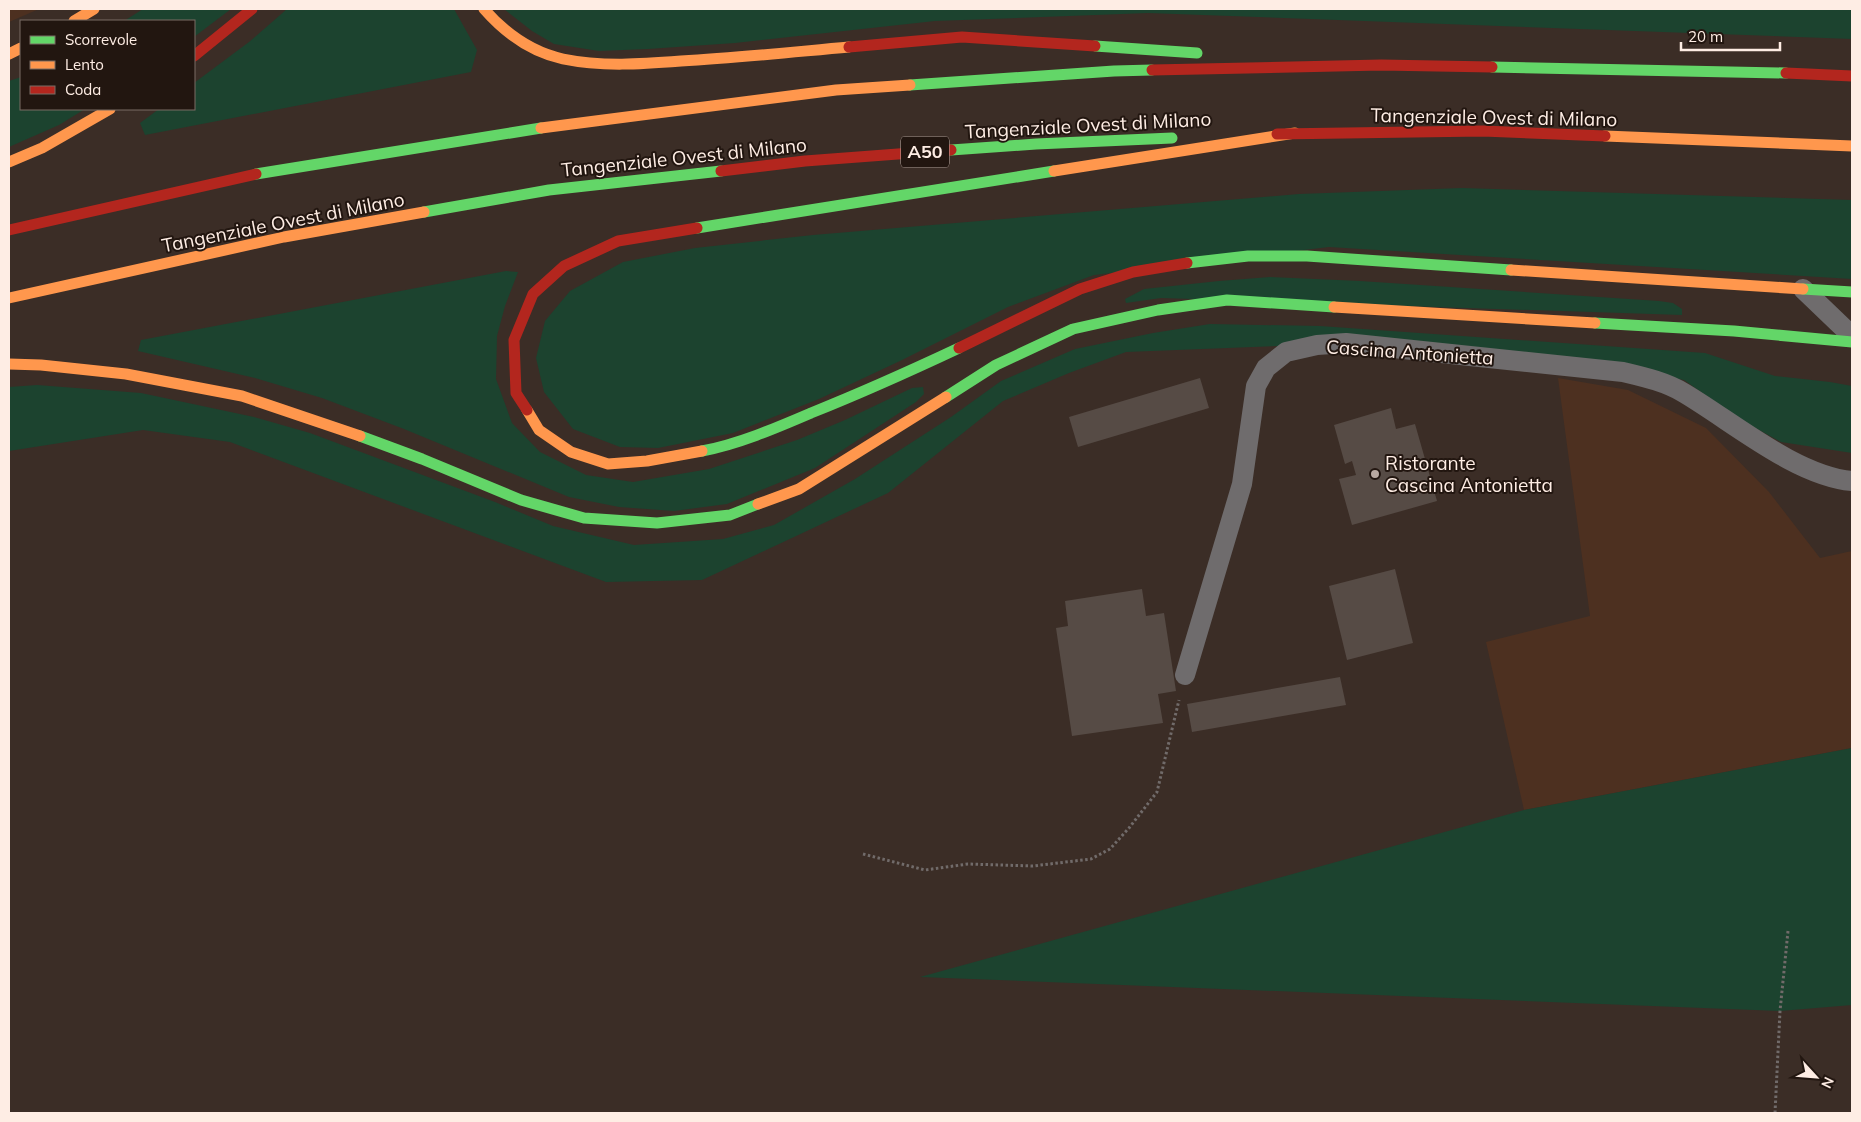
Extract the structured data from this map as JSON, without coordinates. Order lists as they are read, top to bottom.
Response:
{
  "streets": {
    "main road": ["Tangenziale Ovest di Milano", "A50"],
    "lane": ["Cascina Antonietta"]
  },
  "places": ["Ristorante Cascina Antonietta"],
  "legend": ["Scorrevole", "Lento", "Coda"],
  "scale_bar": "20 m",
  "north": "bottom right"
}
